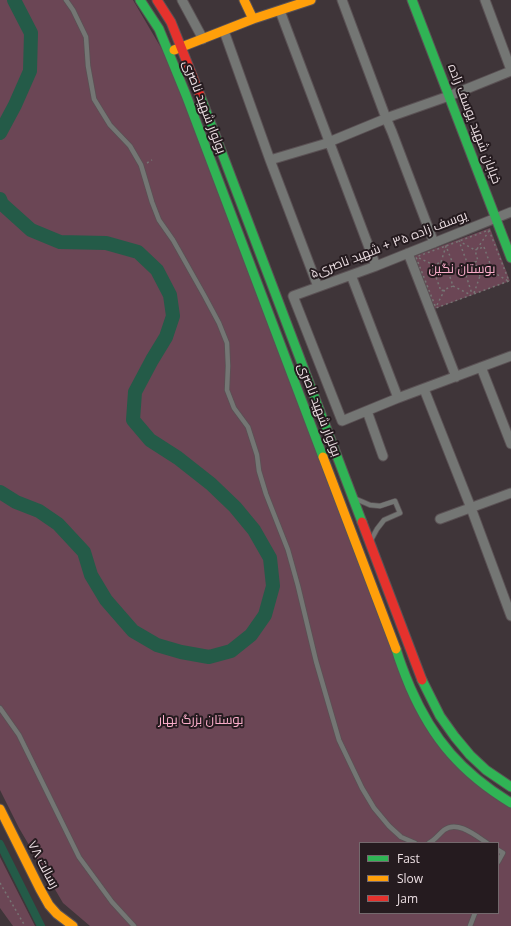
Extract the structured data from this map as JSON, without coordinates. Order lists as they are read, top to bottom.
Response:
{
  "streets": {
    "main road": ["بولوار شهید ناصری", "خیابان شهید یوسف زاده", "رسالت ۷۸"],
    "street": ["یوسف زاده ۳۵ + شهید ناصری۵"]
  },
  "crossings": [
    ["خیابان شهید یوسف زاده", "یوسف زاده ۳۵ + شهید ناصری۵"]
  ],
  "parks": ["بوستان نگین", "بوستان بزرگ بهار"],
  "legend": ["Fast", "Slow", "Jam"]
}
